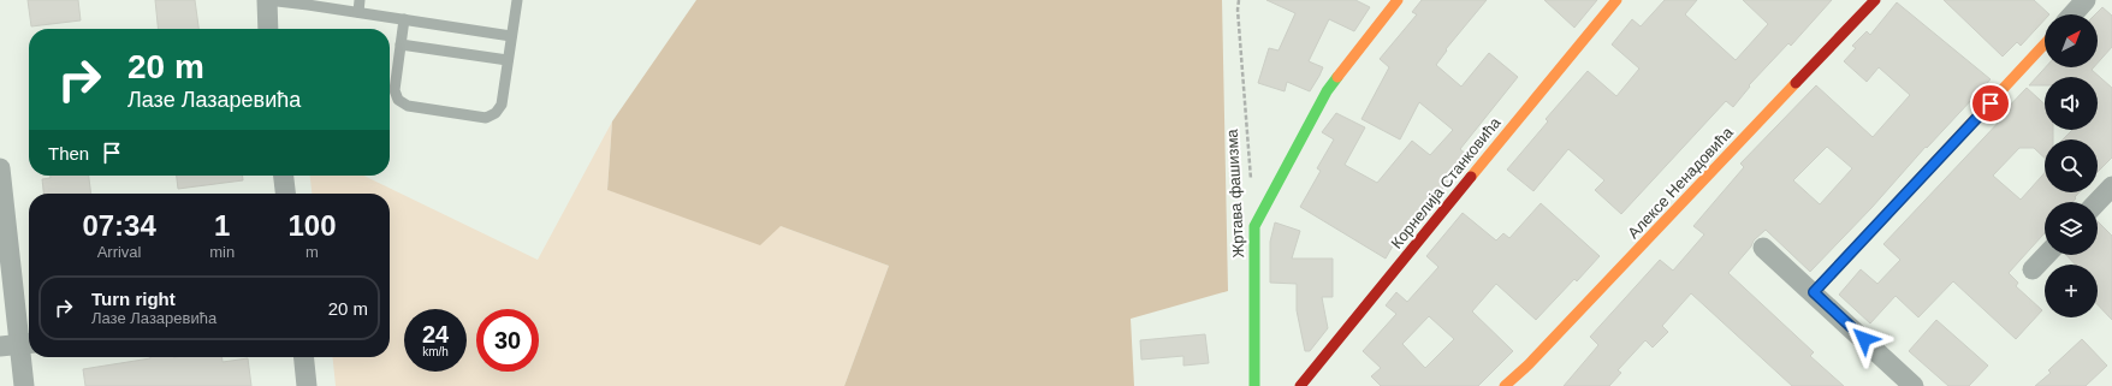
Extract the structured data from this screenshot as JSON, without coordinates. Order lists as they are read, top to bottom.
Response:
{
  "streets": {
    "street": ["Корнелија Станковића", "Алексе Ненадовића", "Жртава фашизма"]
  },
  "north": "top right",
  "page": {
    "map_buttons": "+",
    "turn": ["20 m", "Лазе Лазаревића"],
    "then": "Then",
    "eta": [
      "07:34",
      "Arrival",
      "1",
      "min",
      "100",
      "m"
    ],
    "list": [
      {
        "name": "Turn right",
        "note": "Лазе Лазаревића",
        "value": "20 m"
      }
    ],
    "speed": "24 km/h",
    "limit": "30"
  }
}
